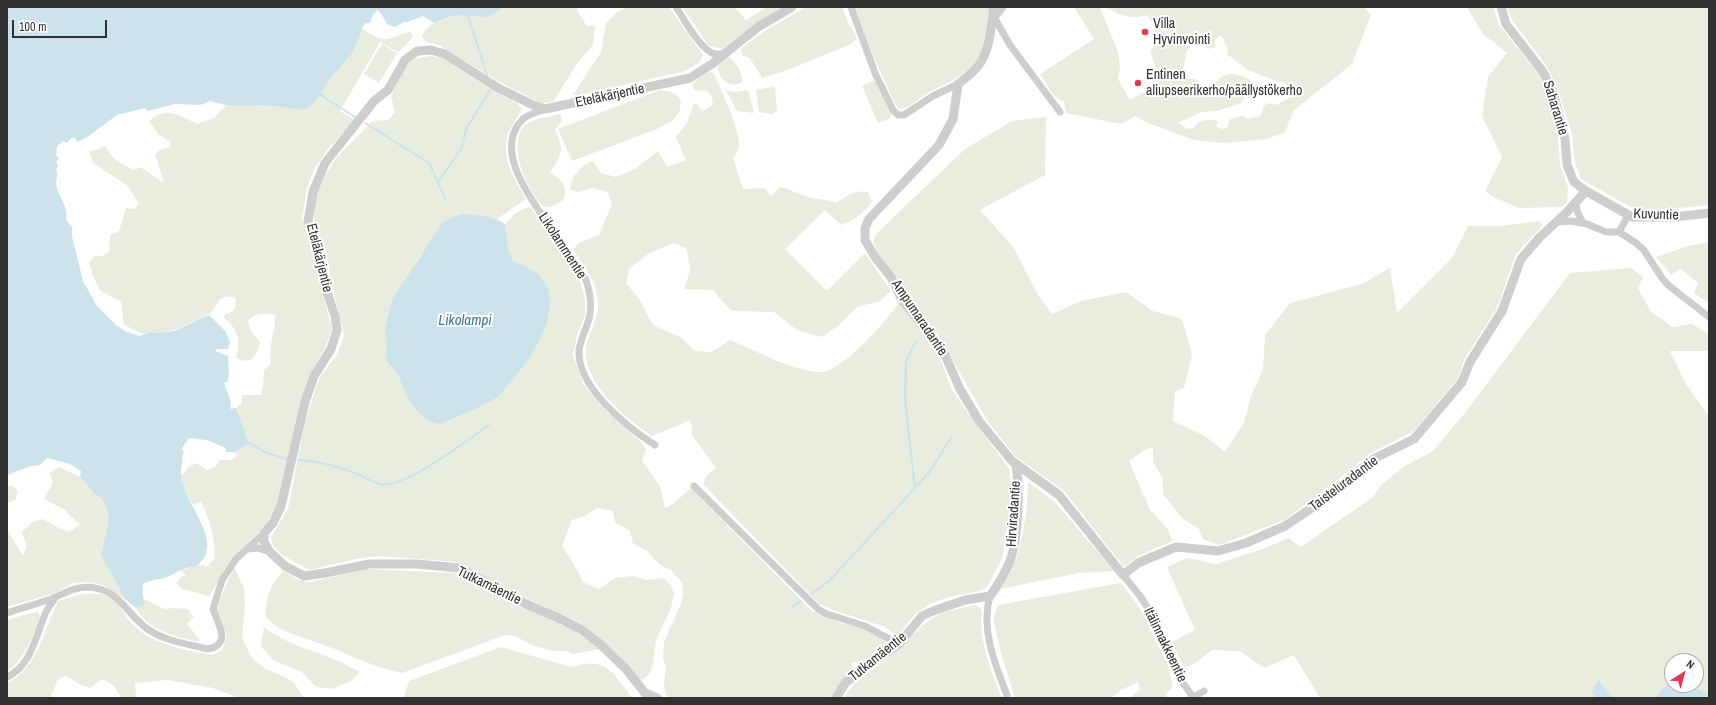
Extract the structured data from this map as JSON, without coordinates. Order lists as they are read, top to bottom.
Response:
{
  "streets": {
    "street": [
      "Eteläkärjentie",
      "Saharantie",
      "Kuvuntie",
      "Likolammentie",
      "Ampumaradantie",
      "Taisteluradantie",
      "Hirviradantie",
      "Tutkamäentie",
      "Itälinnakkeentie"
    ]
  },
  "crossings": [
    ["Eteläkärjentie", "Likolammentie"],
    ["Eteläkärjentie", "Tutkamäentie"],
    ["Saharantie", "Kuvuntie"],
    ["Saharantie", "Taisteluradantie"],
    ["Kuvuntie", "Taisteluradantie"],
    ["Ampumaradantie", "Taisteluradantie"],
    ["Ampumaradantie", "Hirviradantie"],
    ["Ampumaradantie", "Itälinnakkeentie"],
    ["Taisteluradantie", "Itälinnakkeentie"],
    ["Hirviradantie", "Tutkamäentie"]
  ],
  "water": ["Likolampi"],
  "places": ["Villa Hyvinvointi", "Entinen aliupseerikerho/päällystökerho"],
  "scale_bar": "100 m",
  "north": "top right"
}
